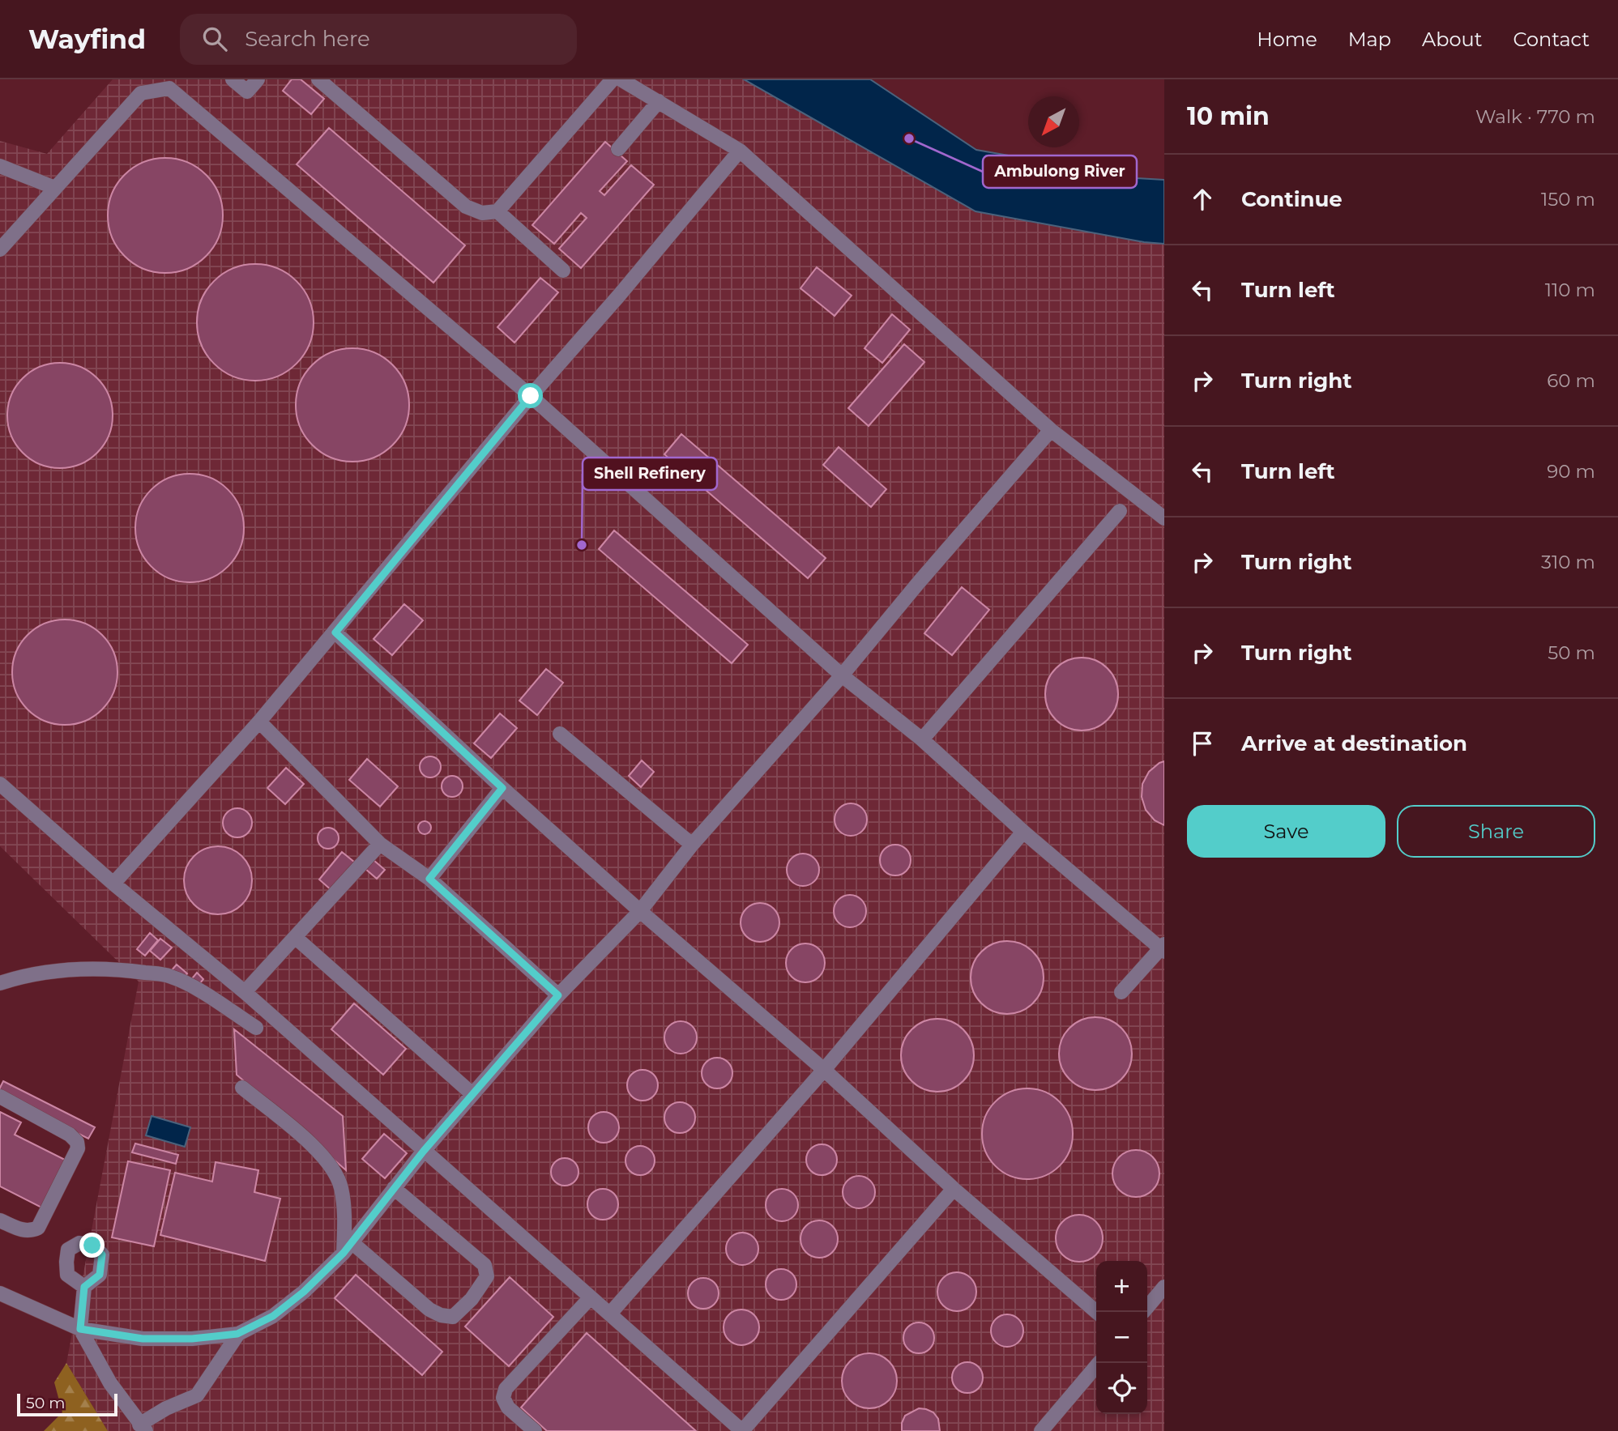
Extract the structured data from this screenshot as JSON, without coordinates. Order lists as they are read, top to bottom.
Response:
{
  "places": ["Ambulong River", "Shell Refinery"],
  "scale_bar": "50 m",
  "north": "bottom left",
  "page": {
    "header": "Wayfind",
    "search": "Search here",
    "nav": [
      "Home",
      "Map",
      "About",
      "Contact"
    ],
    "heading": ["10 min", "Walk · 770 m"],
    "list": [
      ["Continue", "150 m"],
      ["Turn left", "110 m"],
      ["Turn right", "60 m"],
      ["Turn left", "90 m"],
      ["Turn right", "310 m"],
      ["Turn right", "50 m"],
      "Arrive at destination"
    ],
    "buttons": ["Save", "Share"],
    "map_buttons": ["+", "−"],
    "scale": "50 m"
  }
}
